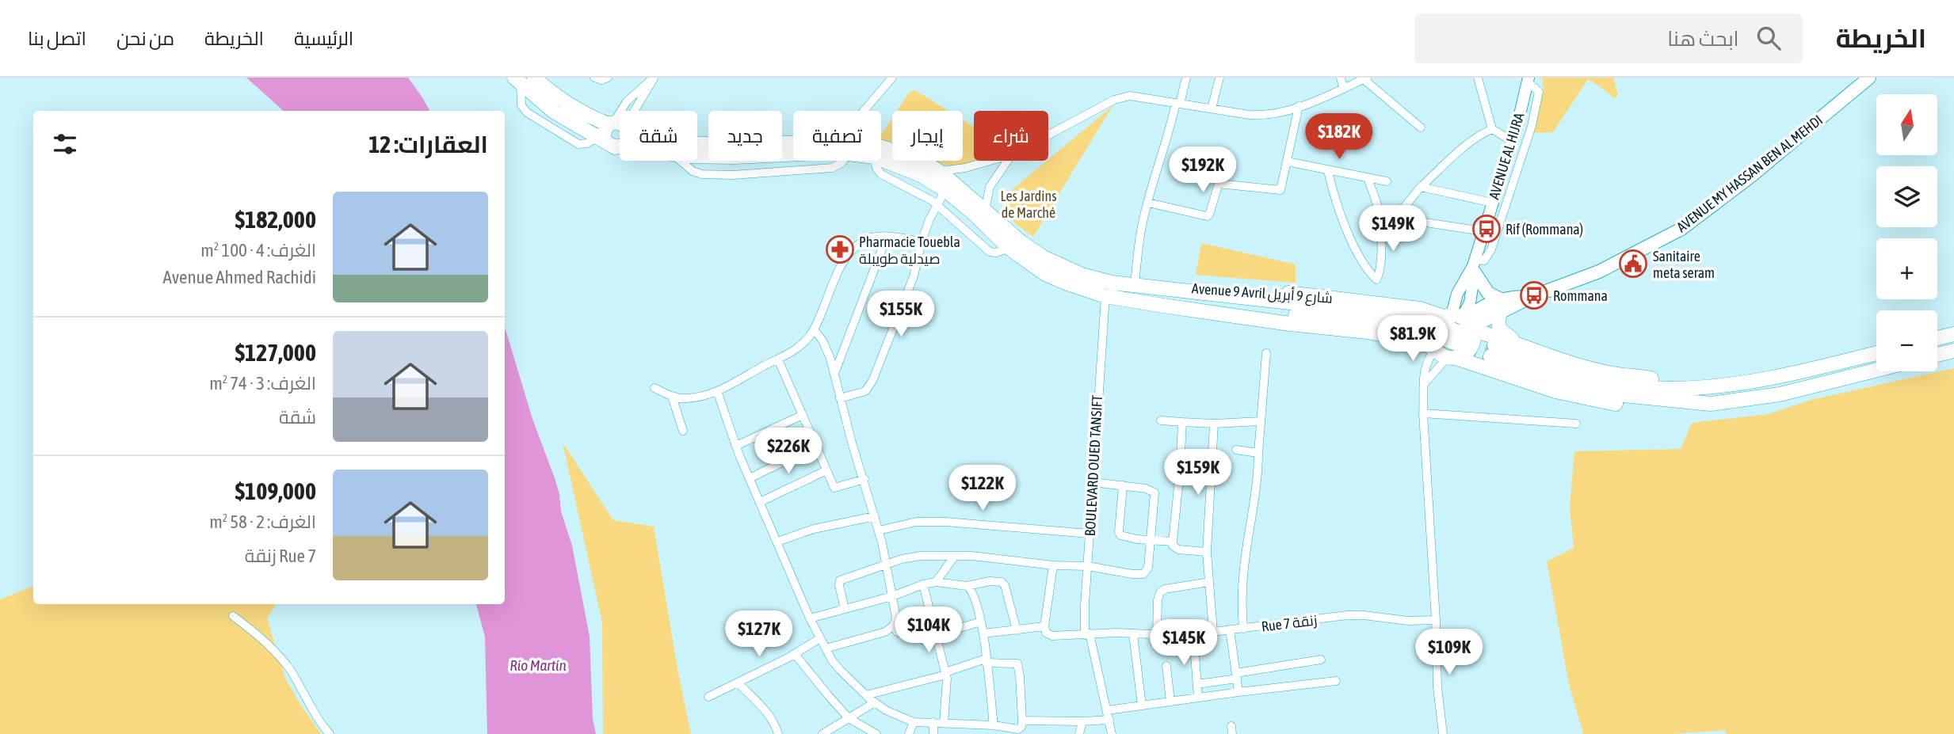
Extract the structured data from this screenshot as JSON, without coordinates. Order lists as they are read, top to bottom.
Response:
{
  "streets": {
    "highway": ["Avenue 9 Avril شارع 9 أبريل"],
    "main road": ["AVENUE MY HASSAN BEN AL MEHDI"],
    "street": ["AVENUE AL HIJRA", "BOULEVARD OUED TANSIFT", "Rue 7 زنقة"]
  },
  "crossings": [
    ["AVENUE AL HIJRA", "AVENUE MY HASSAN BEN AL MEHDI"],
    ["AVENUE AL HIJRA", "Avenue 9 Avril شارع 9 أبريل"],
    ["AVENUE MY HASSAN BEN AL MEHDI", "Avenue 9 Avril شارع 9 أبريل"],
    ["Avenue 9 Avril شارع 9 أبريل", "BOULEVARD OUED TANSIFT"],
    ["BOULEVARD OUED TANSIFT", "Rue 7 زنقة"]
  ],
  "water": ["Río Martín"],
  "parks": ["Les Jardins de Marché"],
  "places": {
    "bus stop": ["Rif (Rommana)", "Rommana"],
    "pharmacy": ["Pharmacie Touebla صيدلية طويبلة"],
    "public building": ["Sanitaire meta seram"]
  },
  "north": "top",
  "page": {
    "header": "الخريطة",
    "search": "ابحث هنا",
    "nav": [
      "الرئيسية",
      "الخريطة",
      "من نحن",
      "اتصل بنا"
    ],
    "map_buttons": ["+", "−"],
    "chip": [
      "شراء",
      "إيجار",
      "تصفية",
      "جديد",
      "شقة"
    ],
    "heading": "العقارات: 12",
    "price": [
      "$182K",
      "$192K",
      "$149K",
      "$155K",
      "$81.9K",
      "$226K",
      "$159K",
      "$122K",
      "$104K",
      "$127K",
      "$145K",
      "$109K"
    ],
    "list": [
      {
        "name": "$182,000",
        "note": "الغرف: 4 · 100 m² · Avenue Ahmed Rachidi"
      },
      {
        "name": "$127,000",
        "note": "الغرف: 3 · 74 m² · شقة"
      },
      {
        "name": "$109,000",
        "note": "الغرف: 2 · 58 m² · Rue 7 زنقة"
      }
    ]
  }
}
